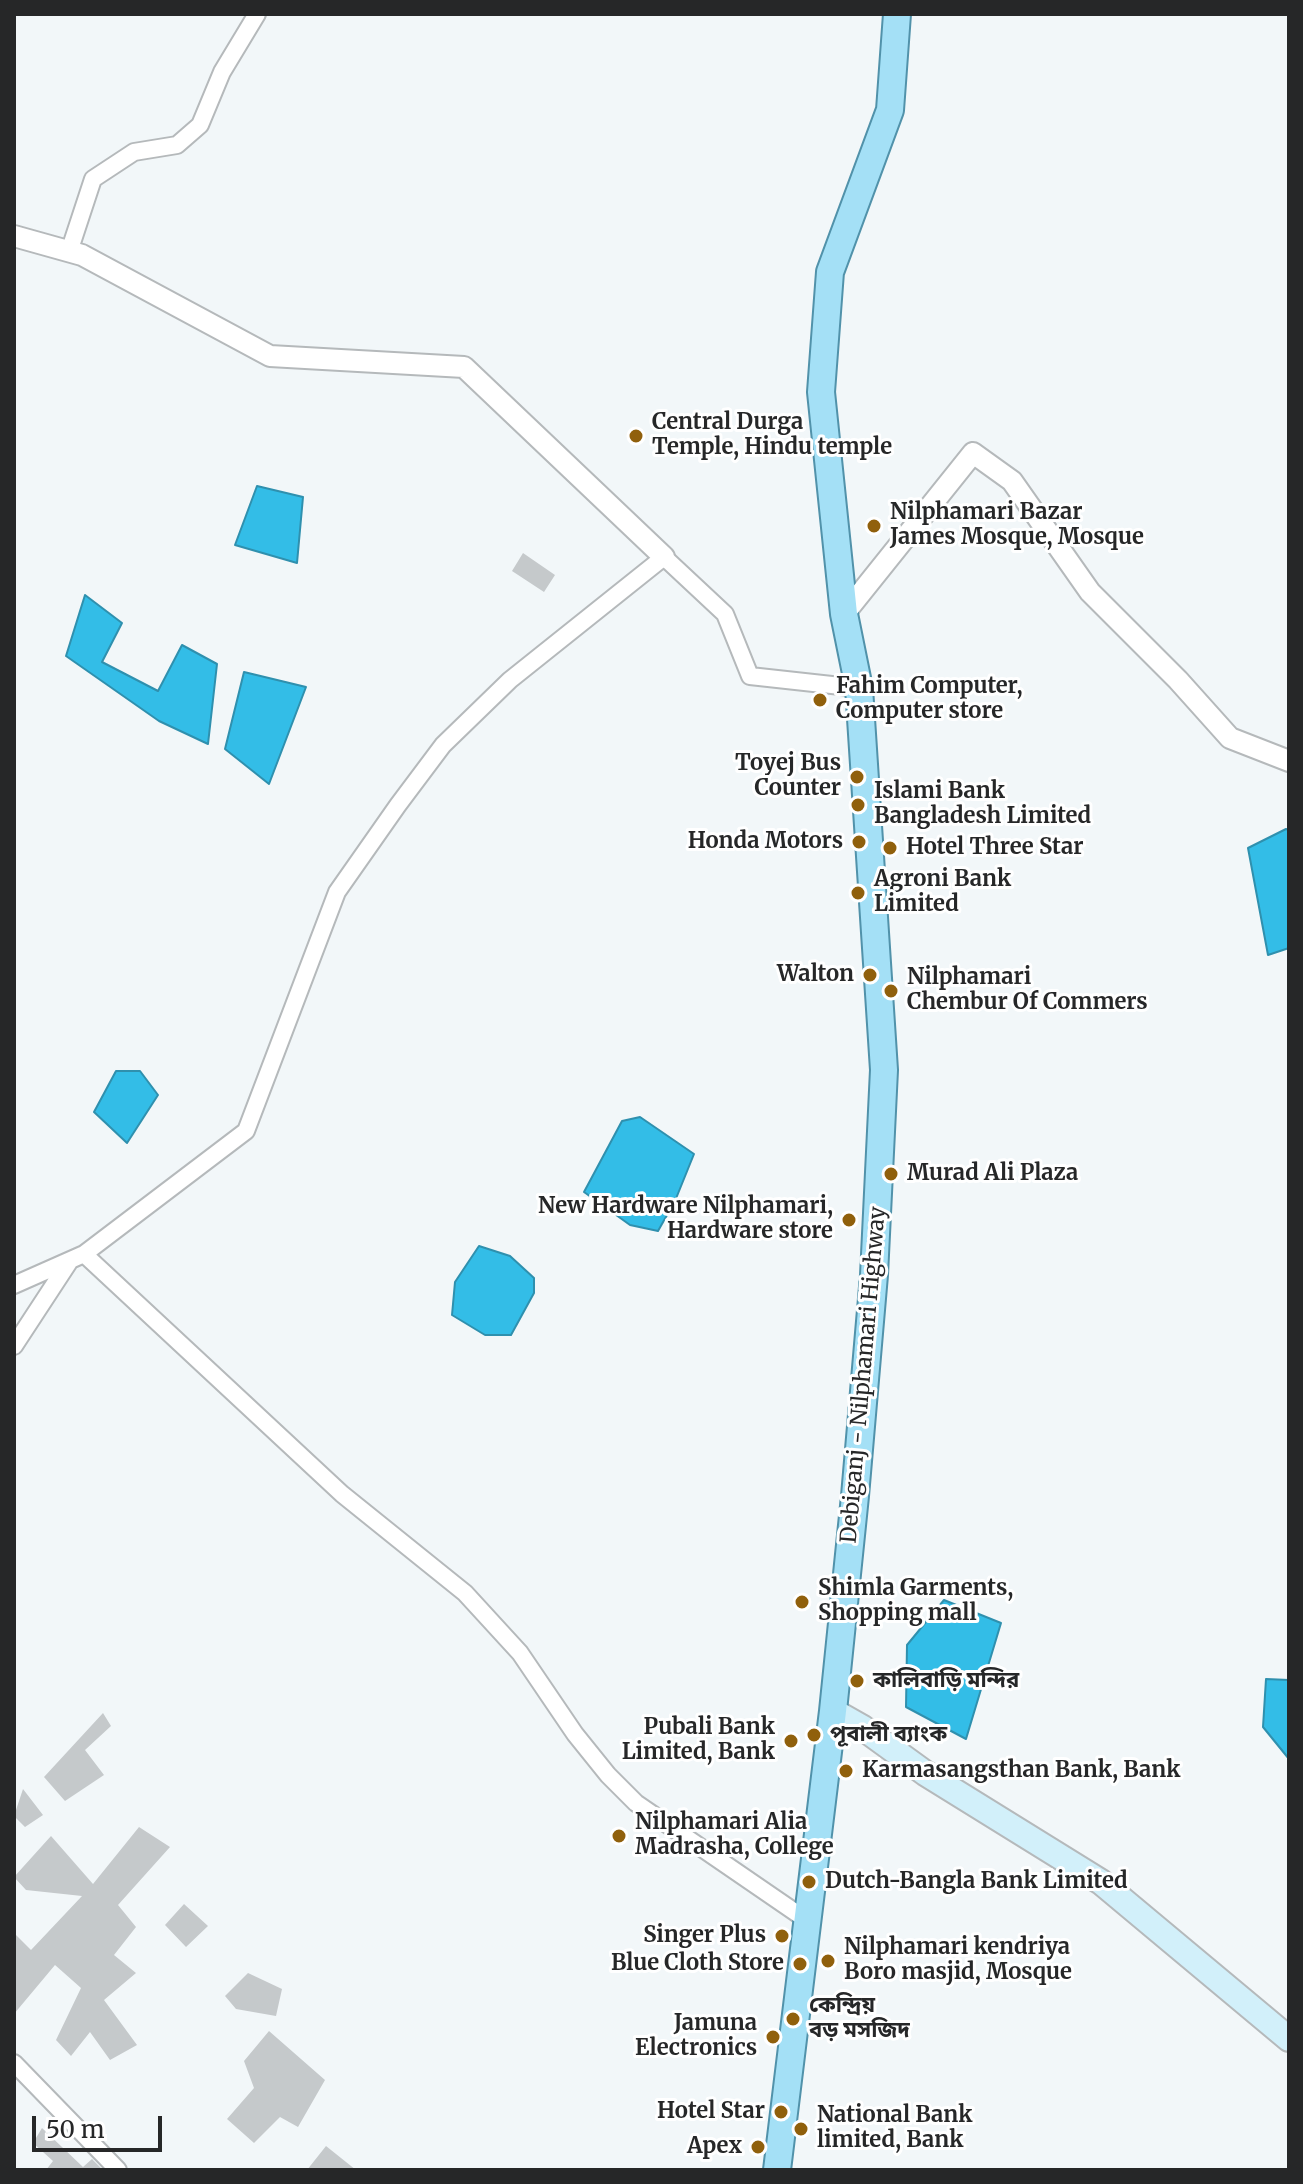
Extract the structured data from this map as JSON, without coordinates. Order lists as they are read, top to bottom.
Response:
{
  "streets": {
    "main road": ["Debiganj - Nilphamari Highway"]
  },
  "places": [
    "Central Durga Temple, Hindu temple",
    "Nilphamari Bazar James Mosque, Mosque",
    "Fahim Computer, Computer store",
    "Toyej Bus Counter",
    "Islami Bank Bangladesh Limited",
    "Honda Motors",
    "Hotel Three Star",
    "Agroni Bank Limited",
    "Walton",
    "Nilphamari Chembur Of Commers",
    "Murad Ali Plaza",
    "New Hardware Nilphamari, Hardware store",
    "Shimla Garments, Shopping mall",
    "কালিবাড়ি মন্দির",
    "পূবালী ব্যাংক",
    "Pubali Bank Limited, Bank",
    "Karmasangsthan Bank, Bank",
    "Nilphamari Alia Madrasha, College",
    "Dutch-Bangla Bank Limited",
    "Singer Plus",
    "Nilphamari kendriya Boro masjid, Mosque",
    "Blue Cloth Store",
    "কেন্দ্রিয় বড় মসজিদ",
    "Jamuna Electronics",
    "Hotel Star",
    "National Bank limited, Bank",
    "Apex"
  ],
  "scale_bar": "50 m"
}
